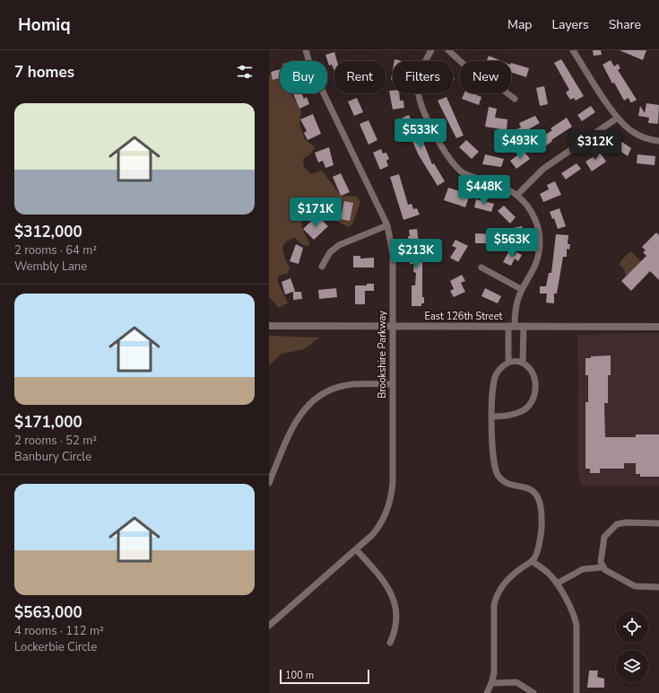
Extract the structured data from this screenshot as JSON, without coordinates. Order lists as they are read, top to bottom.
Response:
{
  "streets": {
    "street": ["East 126th Street", "Brookshire Parkway"]
  },
  "crossings": [
    ["East 126th Street", "Brookshire Parkway"]
  ],
  "scale_bar": "100 m",
  "page": {
    "header": "Homiq",
    "nav": ["Map", "Layers", "Share"],
    "heading": "7 homes",
    "chip": [
      "Buy",
      "Rent",
      "Filters",
      "New"
    ],
    "list": [
      {
        "name": "$312,000",
        "note": "2 rooms · 64 m² · Wembly Lane"
      },
      {
        "name": "$171,000",
        "note": "2 rooms · 52 m² · Banbury Circle"
      },
      {
        "name": "$563,000",
        "note": "4 rooms · 112 m² · Lockerbie Circle"
      }
    ],
    "price": [
      "$533K",
      "$493K",
      "$312K",
      "$448K",
      "$171K",
      "$563K",
      "$213K"
    ],
    "scale": "100 m"
  }
}
